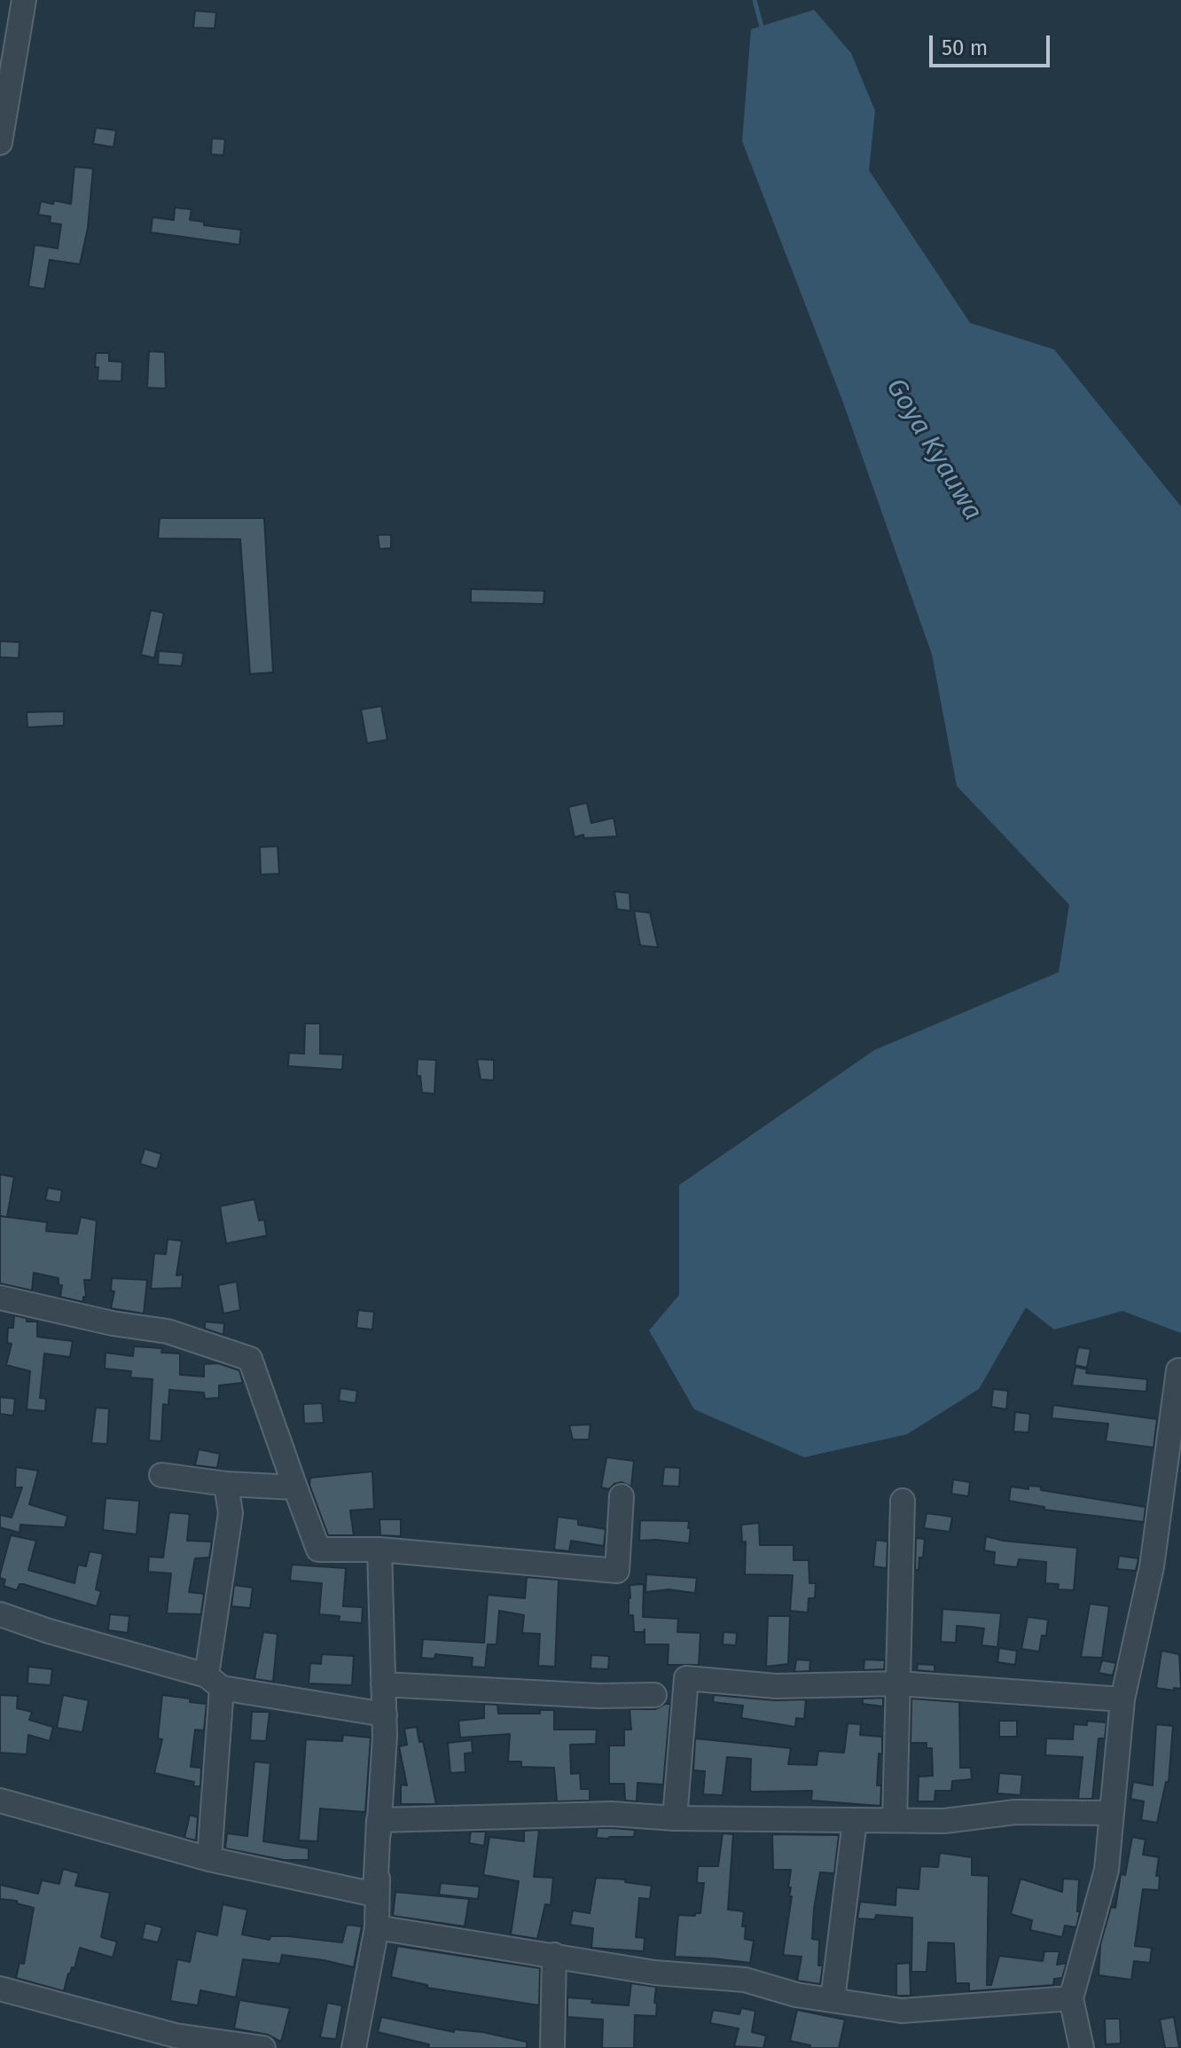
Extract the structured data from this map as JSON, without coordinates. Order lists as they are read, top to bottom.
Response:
{
  "water": ["Goya Kyauwa"],
  "scale_bar": "50 m"
}
